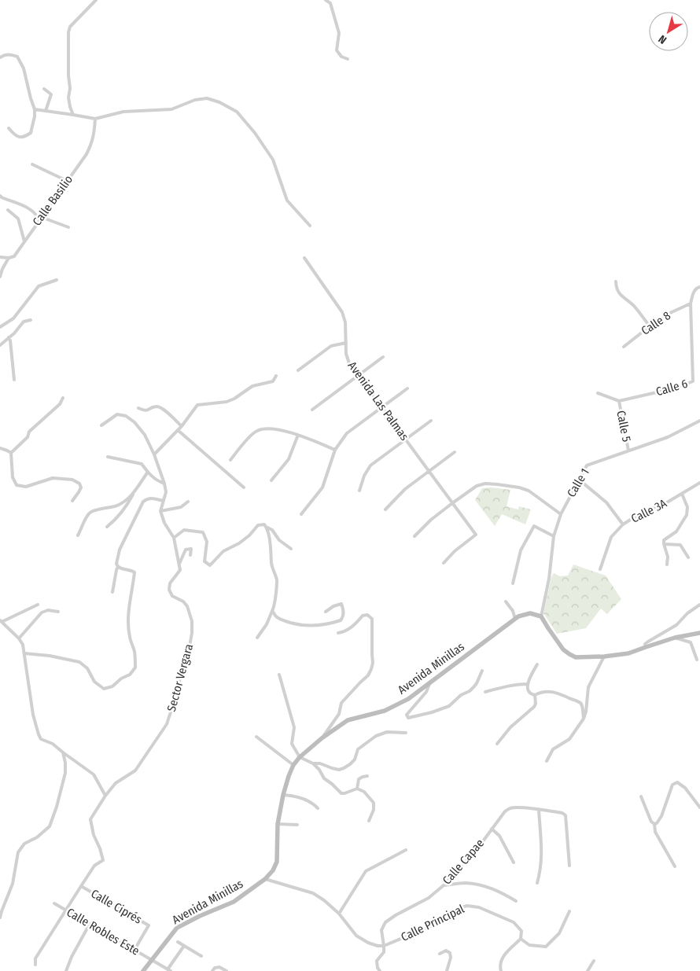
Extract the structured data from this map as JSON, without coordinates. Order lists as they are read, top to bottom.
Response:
{
  "streets": {
    "street": [
      "Calle Basilio",
      "Calle 8",
      "Calle 6",
      "Avenida Las Palmas",
      "Calle 5",
      "Calle 1",
      "Calle 3A",
      "Avenida Minillas",
      "Sector Vergara",
      "Calle Capae",
      "Calle Ciprés",
      "Calle Principal",
      "Calle Robles Este"
    ]
  },
  "crossings": [
    ["Calle 8", "Calle 6"],
    ["Calle 6", "Calle 5"],
    ["Calle 5", "Calle 1"],
    ["Calle 1", "Avenida Minillas"],
    ["Avenida Minillas", "Calle Robles Este"],
    ["Sector Vergara", "Calle Ciprés"],
    ["Calle Capae", "Calle Principal"],
    ["Calle Ciprés", "Calle Robles Este"]
  ],
  "north": "bottom left"
}
